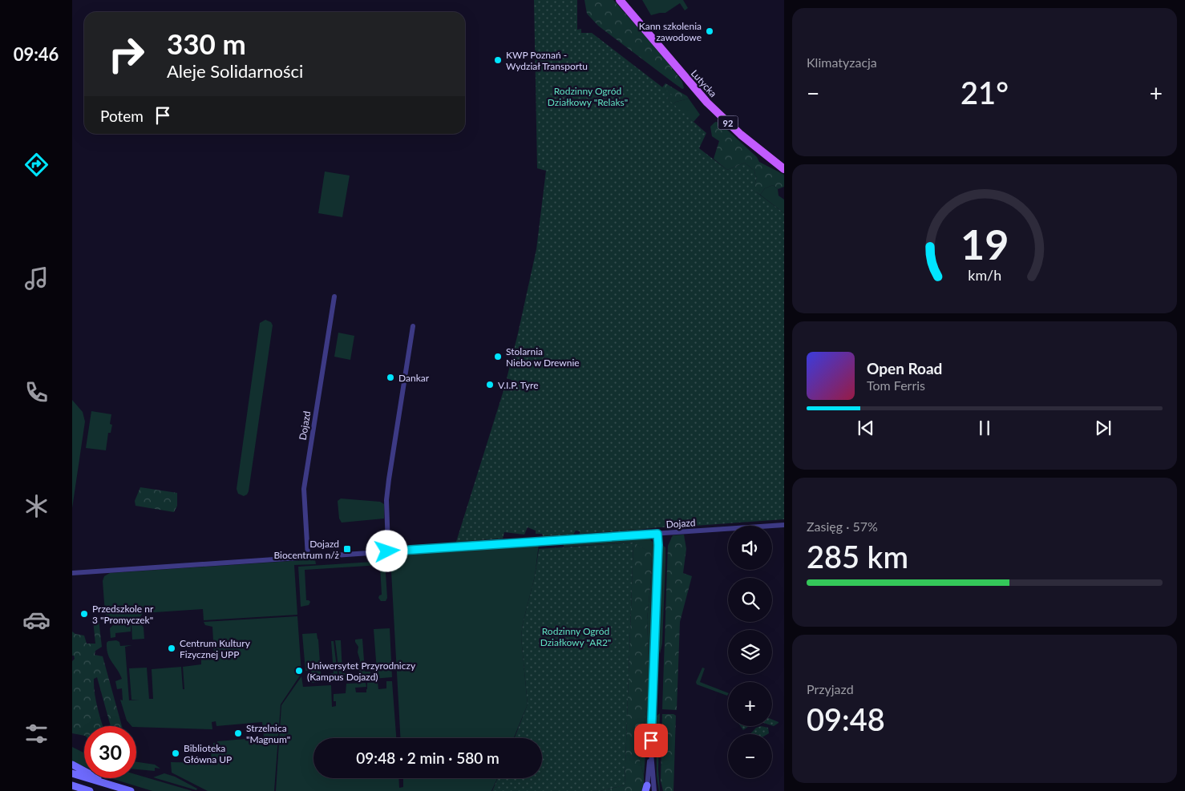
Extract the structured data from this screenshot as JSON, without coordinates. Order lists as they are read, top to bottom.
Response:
{
  "streets": {
    "main road": ["Lutycka", "92"],
    "street": ["Dojazd"]
  },
  "parks": ["Rodzinny Ogród Działkowy \"Relaks\"", "Rodzinny Ogród Działkowy \"AR2\""],
  "places": {
    "other": [
      "Kann szkolenia zawodowe",
      "KWP Poznań - Wydział Transportu",
      "Stolarnia Niebo w Drewnie",
      "Dankar",
      "V.I.P. Tyre",
      "Przedszkole nr 3 \"Promyczek\"",
      "Centrum Kultury Fizycznej UPP",
      "Uniwersytet Przyrodniczy (Kampus Dojazd)",
      "Strzelnica \"Magnum\"",
      "Biblioteka Główna UP"
    ],
    "transit": ["Dojazd Biocentrum n/ż"]
  },
  "page": {
    "tabs": "09:46",
    "tile": [
      "Klimatyzacja",
      ["Zasięg · 57%", "285 km"],
      ["Przyjazd", "09:48"]
    ],
    "turn": ["330 m", "Aleje Solidarności"],
    "heat": ["−", "21°", "+"],
    "then": "Potem",
    "song": ["Open Road", "Tom Ferris"],
    "map_buttons": ["+", "−"],
    "limit": "30",
    "trip": "09:48 · 2 min · 580 m",
    "gauge": ["19", "km/h"]
  }
}
